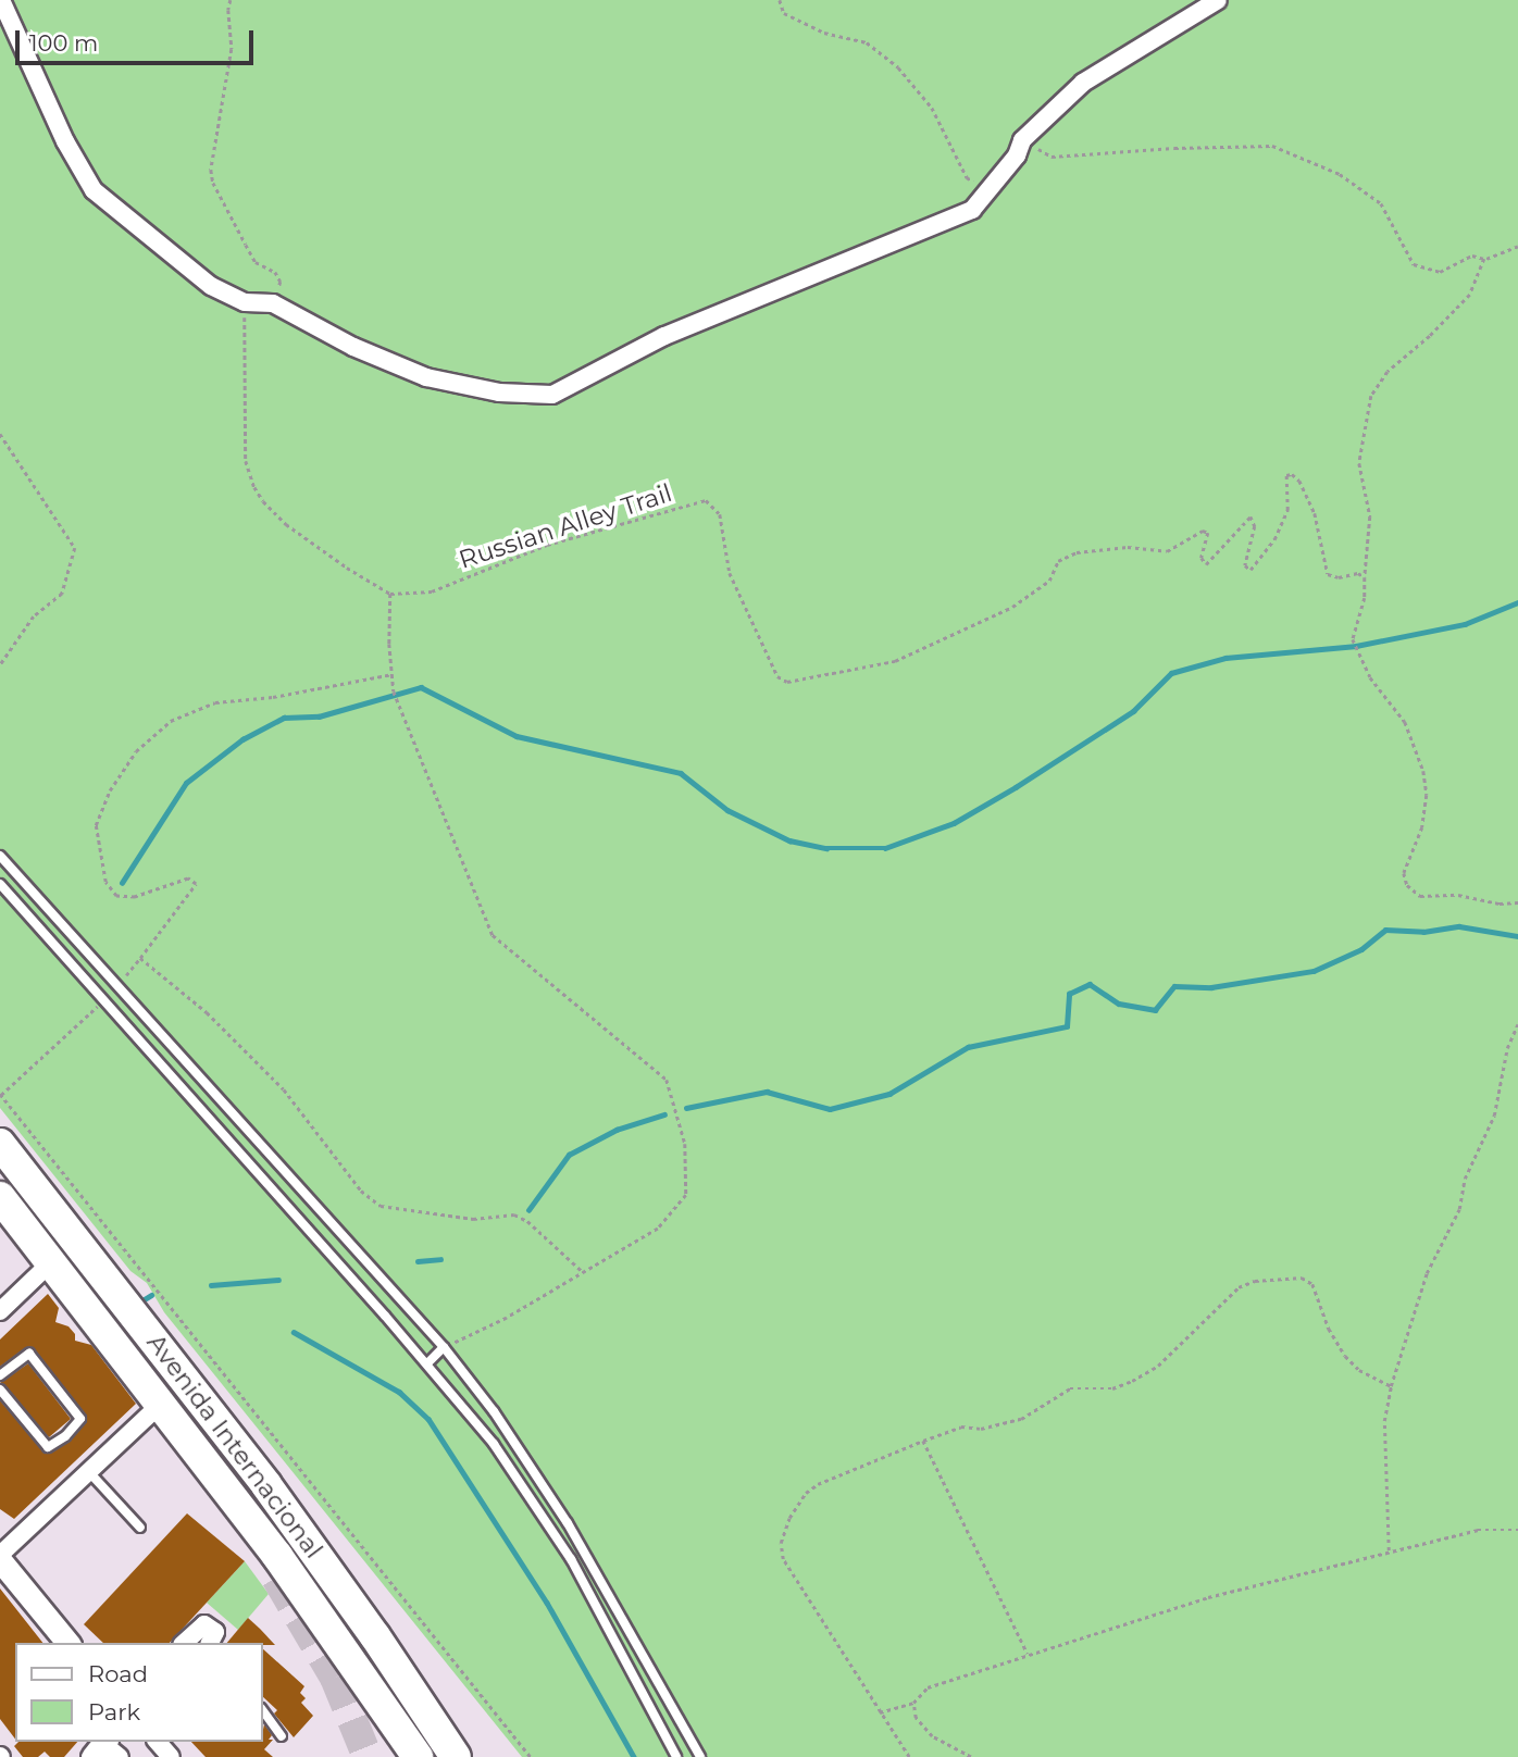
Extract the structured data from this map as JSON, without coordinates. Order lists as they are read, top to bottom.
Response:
{
  "streets": {
    "highway": ["Avenida Internacional"],
    "path": ["Russian Alley Trail"]
  },
  "legend": ["Road", "Park"],
  "scale_bar": "100 m"
}
